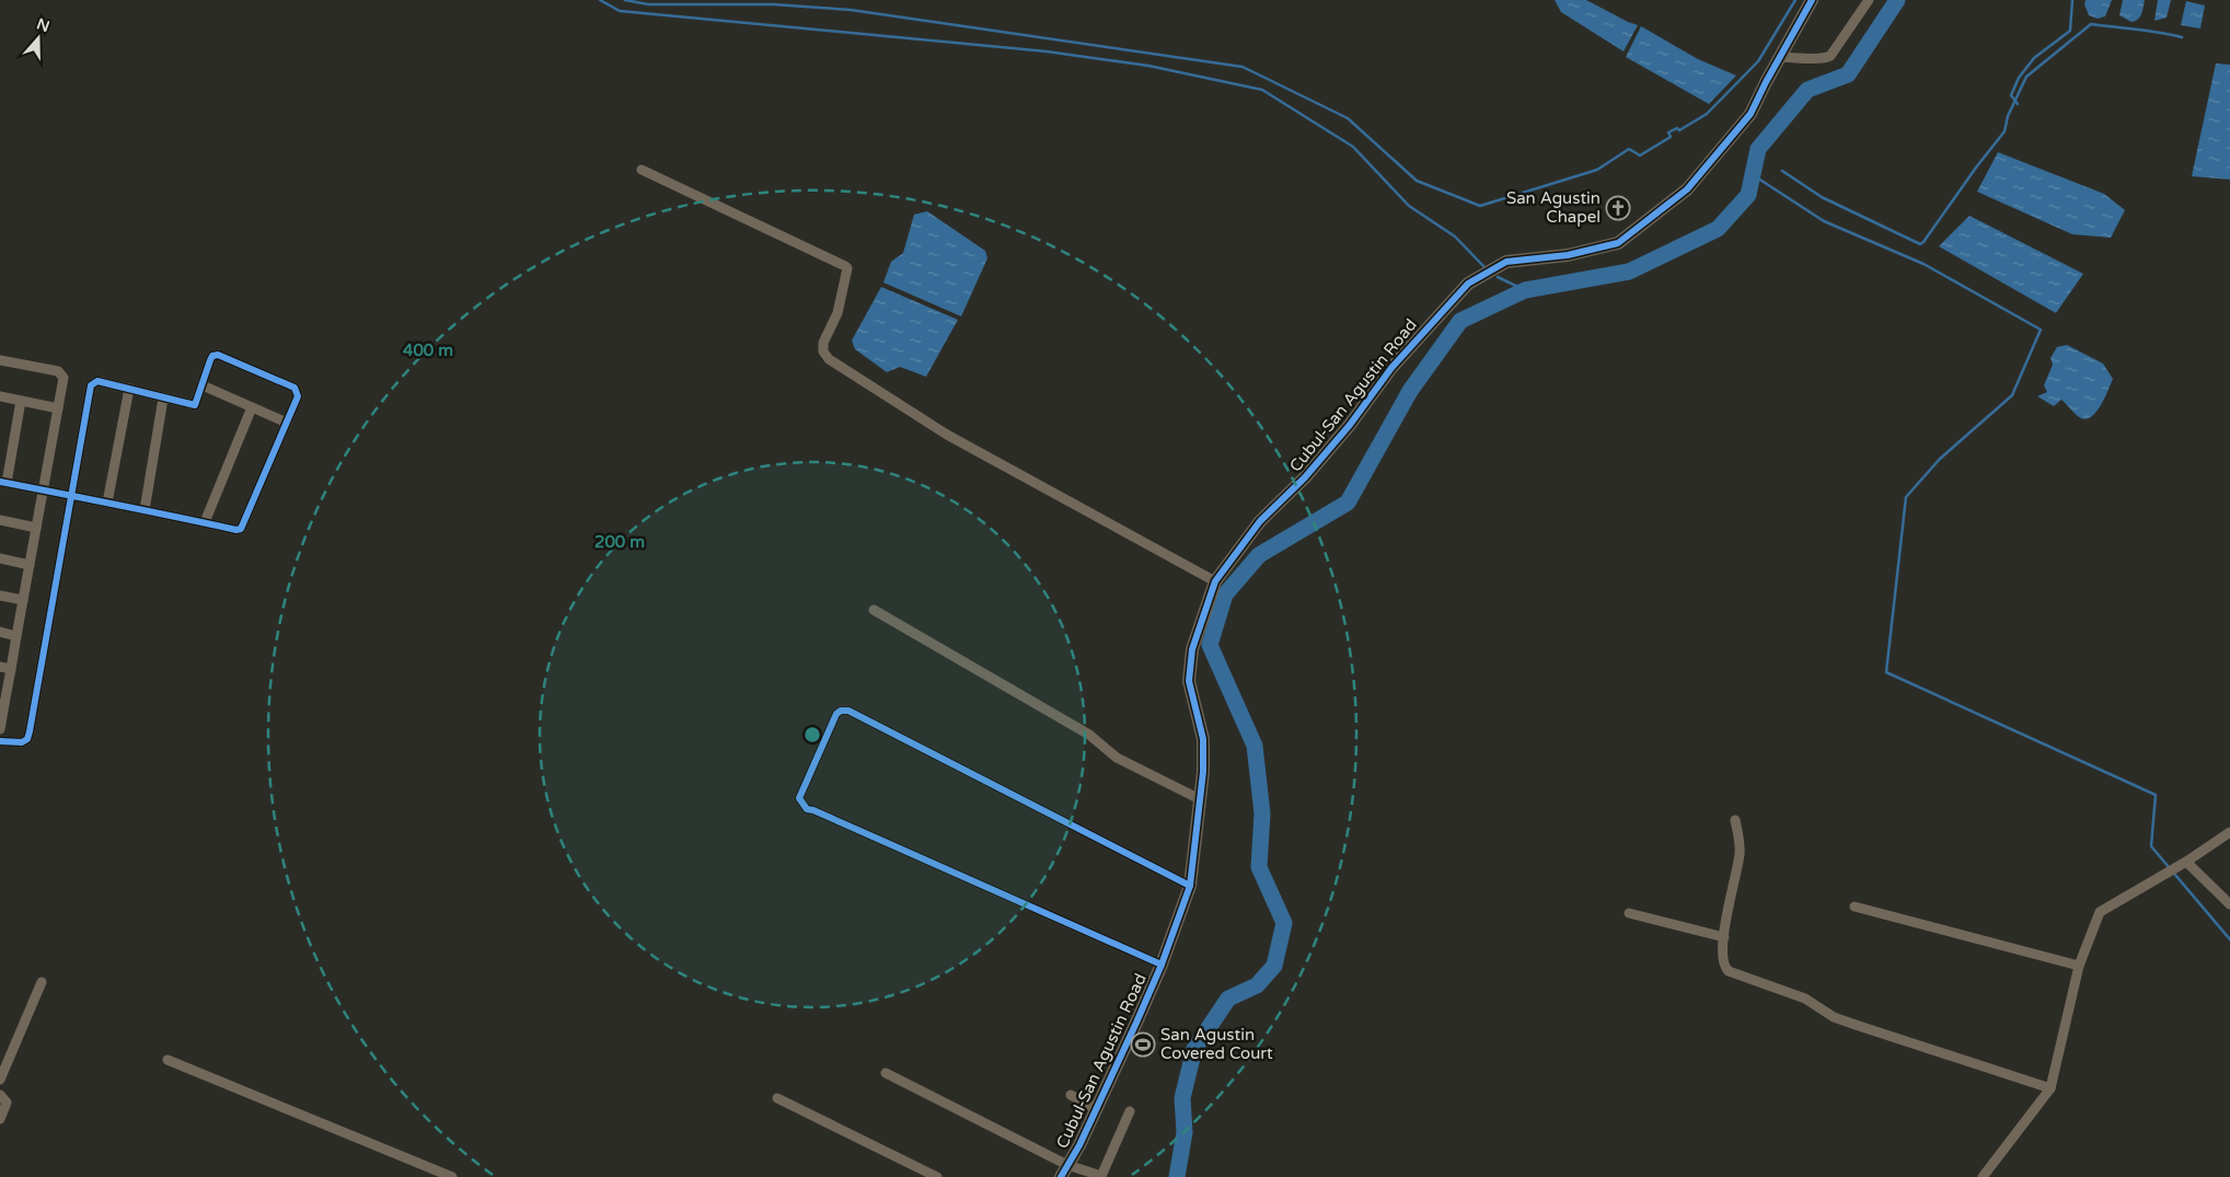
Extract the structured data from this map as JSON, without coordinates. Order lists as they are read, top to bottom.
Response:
{
  "streets": {
    "street": ["Cubul-San Agustin Road"]
  },
  "places": {
    "church": ["San Agustin Chapel"],
    "sports": ["San Agustin Covered Court"]
  },
  "north": "top",
  "rings": ["400 m", "200 m"]
}
